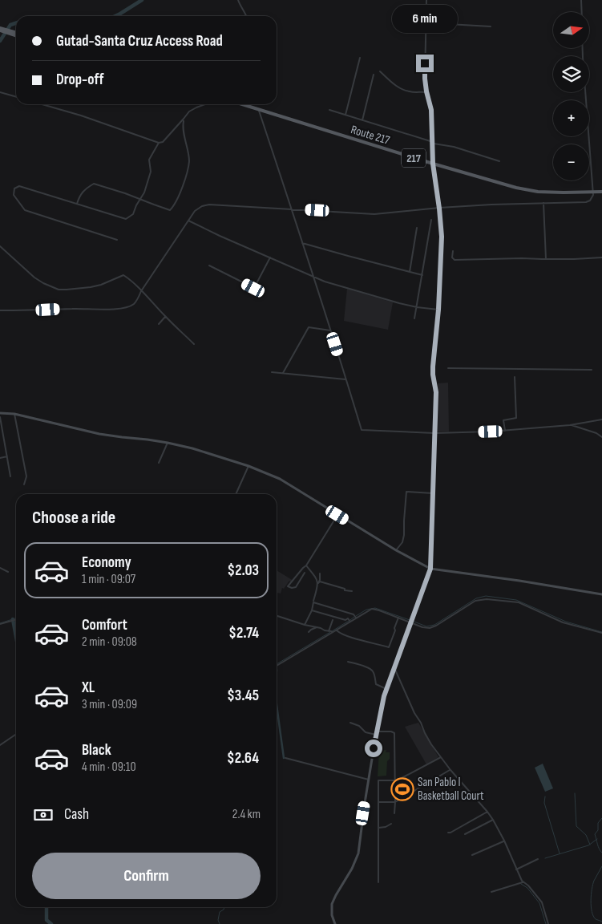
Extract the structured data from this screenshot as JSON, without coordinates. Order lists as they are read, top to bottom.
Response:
{
  "streets": {
    "main road": ["Route 217", "217"]
  },
  "places": {
    "sports": ["San Pablo I Basketball Court"]
  },
  "north": "right",
  "page": {
    "bubble": "6 min",
    "map_buttons": ["+", "−"],
    "banner": ["Gutad-Santa Cruz Access Road", "Drop-off"],
    "heading": "Choose a ride",
    "list": [
      {
        "name": "Economy",
        "note": "1 min · 09:07",
        "value": "$2.03"
      },
      {
        "name": "Comfort",
        "note": "2 min · 09:08",
        "value": "$2.74"
      },
      {
        "name": "XL",
        "note": "3 min · 09:09",
        "value": "$3.45"
      },
      {
        "name": "Black",
        "note": "4 min · 09:10",
        "value": "$2.64"
      }
    ],
    "pay": ["Cash", "2.4 km"],
    "buttons": "Confirm"
  }
}
